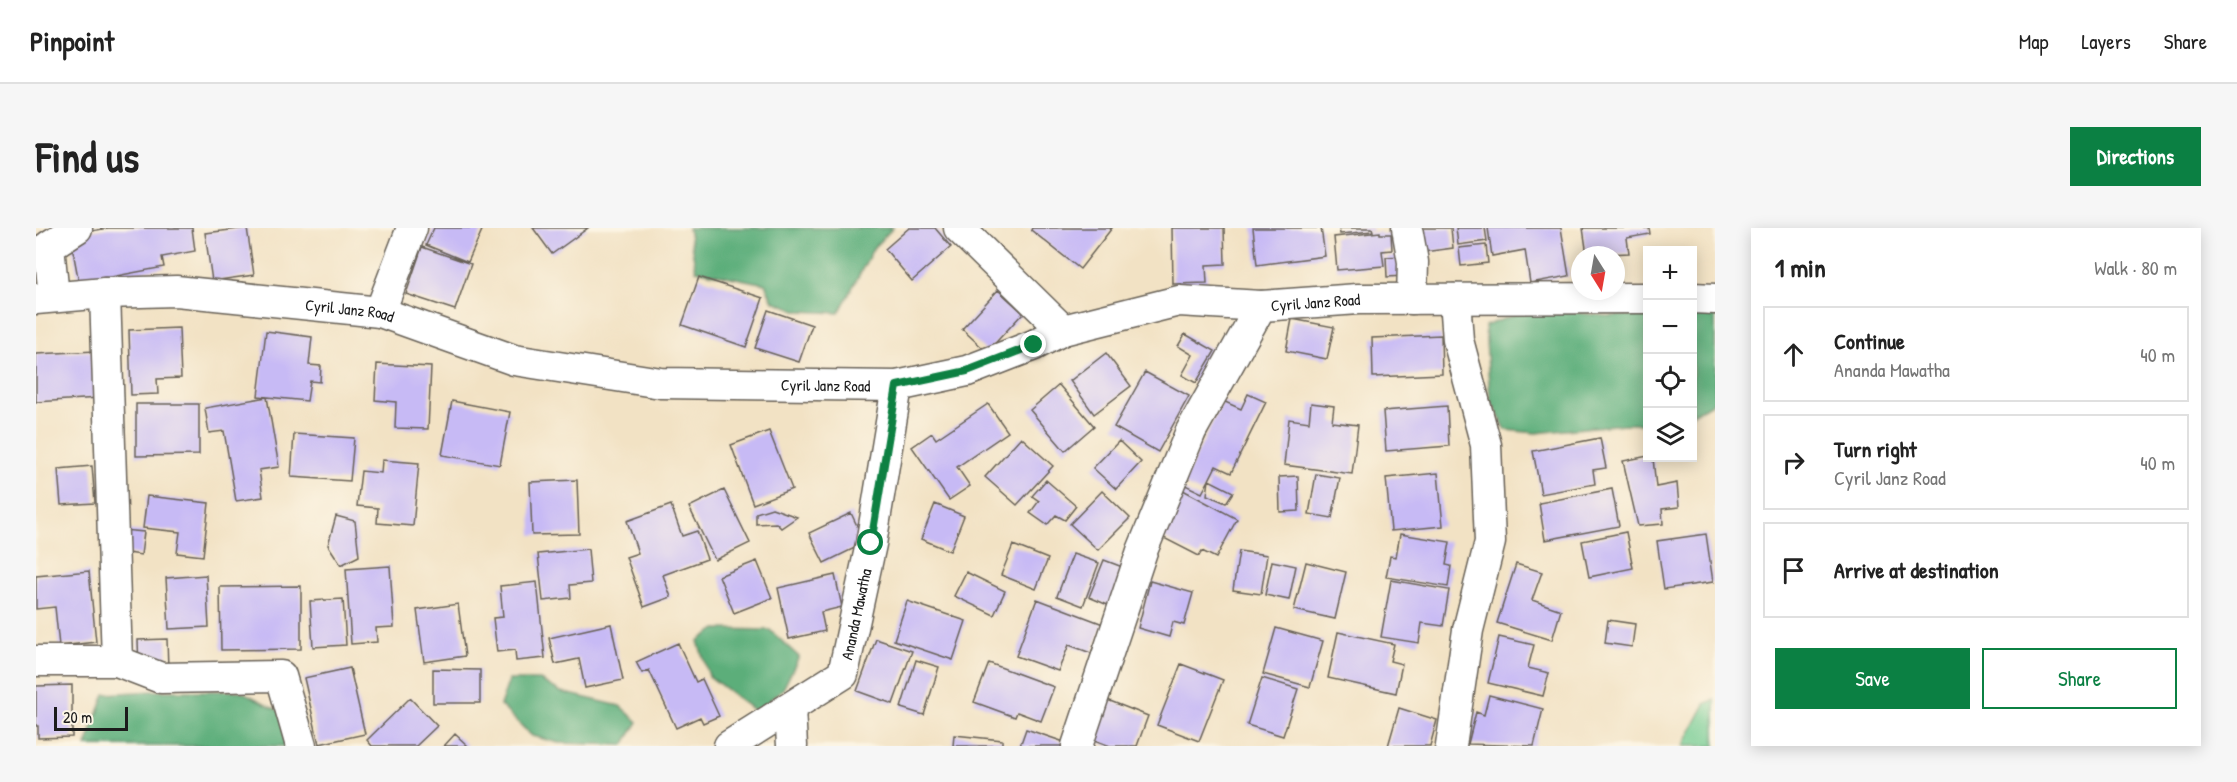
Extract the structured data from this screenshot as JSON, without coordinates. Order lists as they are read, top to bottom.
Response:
{
  "streets": {
    "street": ["Cyril Janz Road", "Ananda Mawatha"]
  },
  "crossings": [
    ["Cyril Janz Road", "Ananda Mawatha"]
  ],
  "scale_bar": "20 m",
  "north": "bottom",
  "page": {
    "header": "Pinpoint",
    "nav": ["Map", "Layers", "Share"],
    "buttons": [
      "Directions",
      ["Save", "Share"]
    ],
    "title": "Find us",
    "heading": ["1 min", "Walk · 80 m"],
    "map_buttons": ["+", "−"],
    "list": [
      ["Continue", "Ananda Mawatha", "40 m"],
      ["Turn right", "Cyril Janz Road", "40 m"],
      "Arrive at destination"
    ],
    "scale": "20 m"
  }
}
